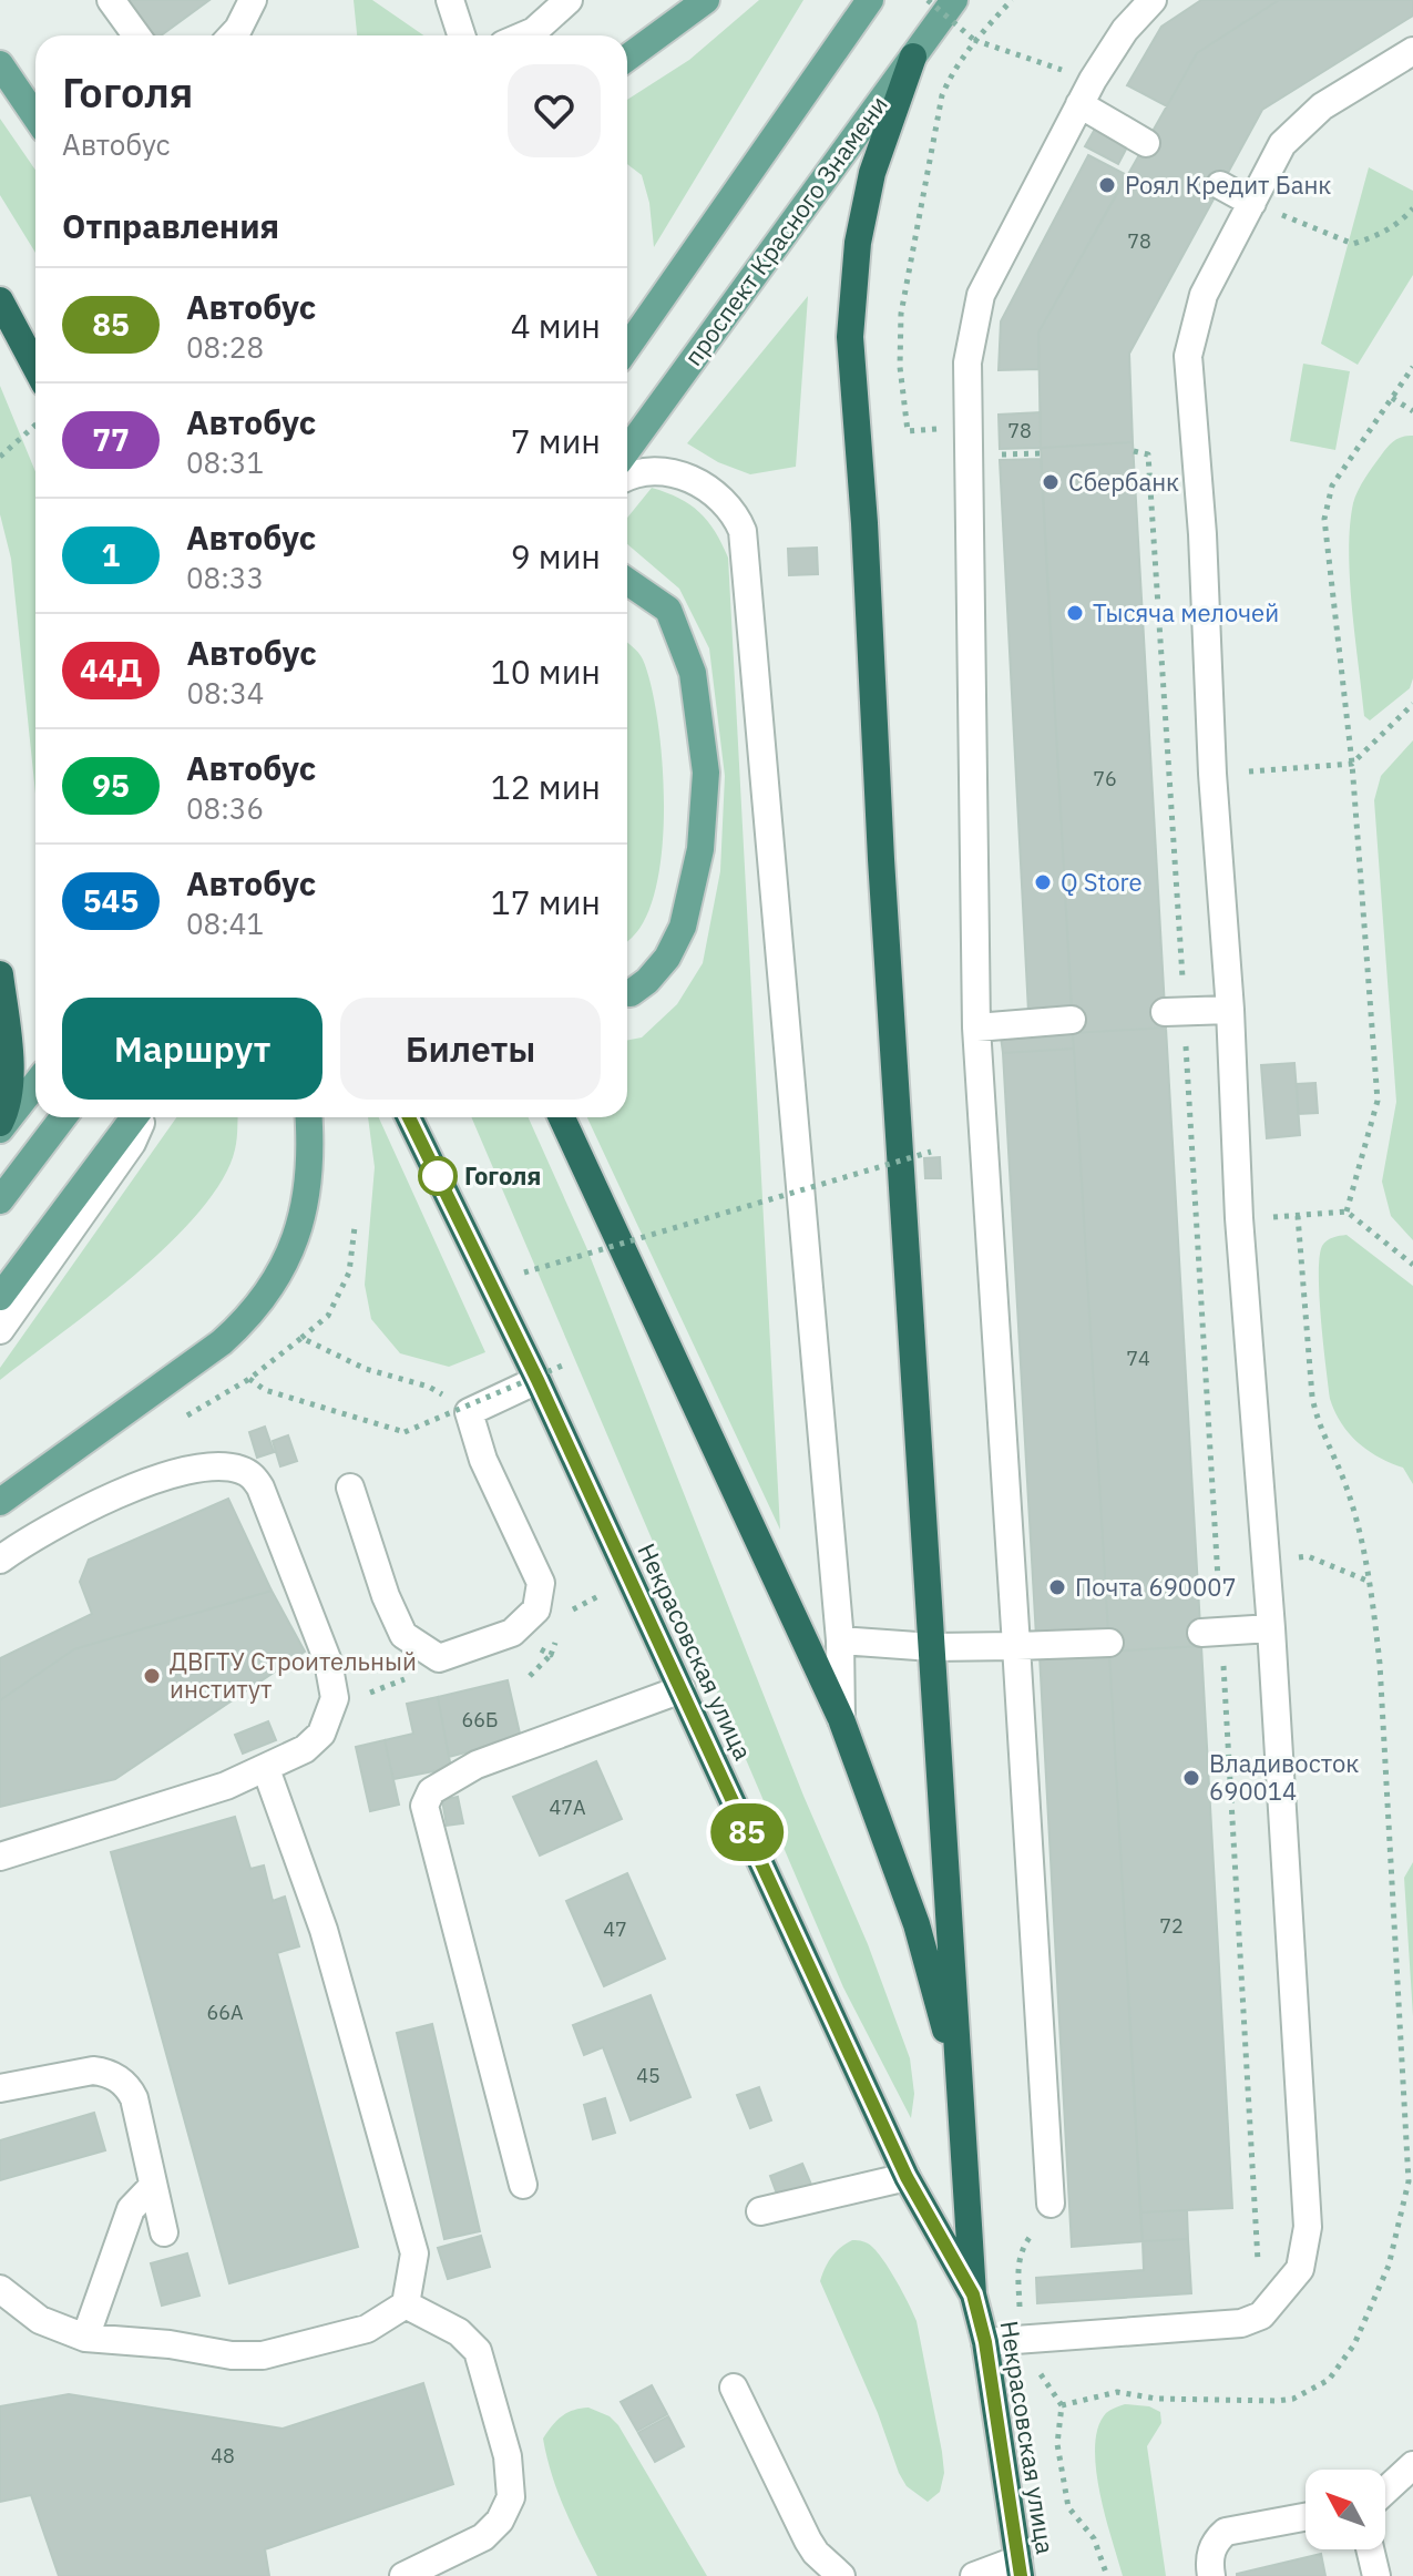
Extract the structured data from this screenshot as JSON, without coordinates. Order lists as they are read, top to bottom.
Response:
{
  "streets": {
    "highway": ["Некрасовская улица"],
    "main road": ["проспект Красного Знамени"]
  },
  "places": [
    "Роял Кредит Банк",
    "Сбербанк",
    "Тысяча мелочей",
    "Q Store",
    "Гоголя",
    "Почта 690007",
    "ДВГТУ Строительный институт",
    "Владивосток 690014"
  ],
  "lines": ["bus line 85"],
  "house_numbers": [
    "78",
    "78",
    "76",
    "74",
    "66Б",
    "47А",
    "72",
    "47",
    "66А",
    "45",
    "48"
  ],
  "north": "top left",
  "page": {
    "on_map": "85",
    "heading": [
      ["Гоголя", "Автобус"],
      "Отправления"
    ],
    "list": [
      {
        "mark": "85",
        "name": "Автобус",
        "note": "08:28",
        "value": "4 мин"
      },
      {
        "mark": "77",
        "name": "Автобус",
        "note": "08:31",
        "value": "7 мин"
      },
      {
        "mark": "1",
        "name": "Автобус",
        "note": "08:33",
        "value": "9 мин"
      },
      {
        "mark": "44Д",
        "name": "Автобус",
        "note": "08:34",
        "value": "10 мин"
      },
      {
        "mark": "95",
        "name": "Автобус",
        "note": "08:36",
        "value": "12 мин"
      },
      {
        "mark": "545",
        "name": "Автобус",
        "note": "08:41",
        "value": "17 мин"
      }
    ],
    "buttons": ["Маршрут", "Билеты"]
  }
}
